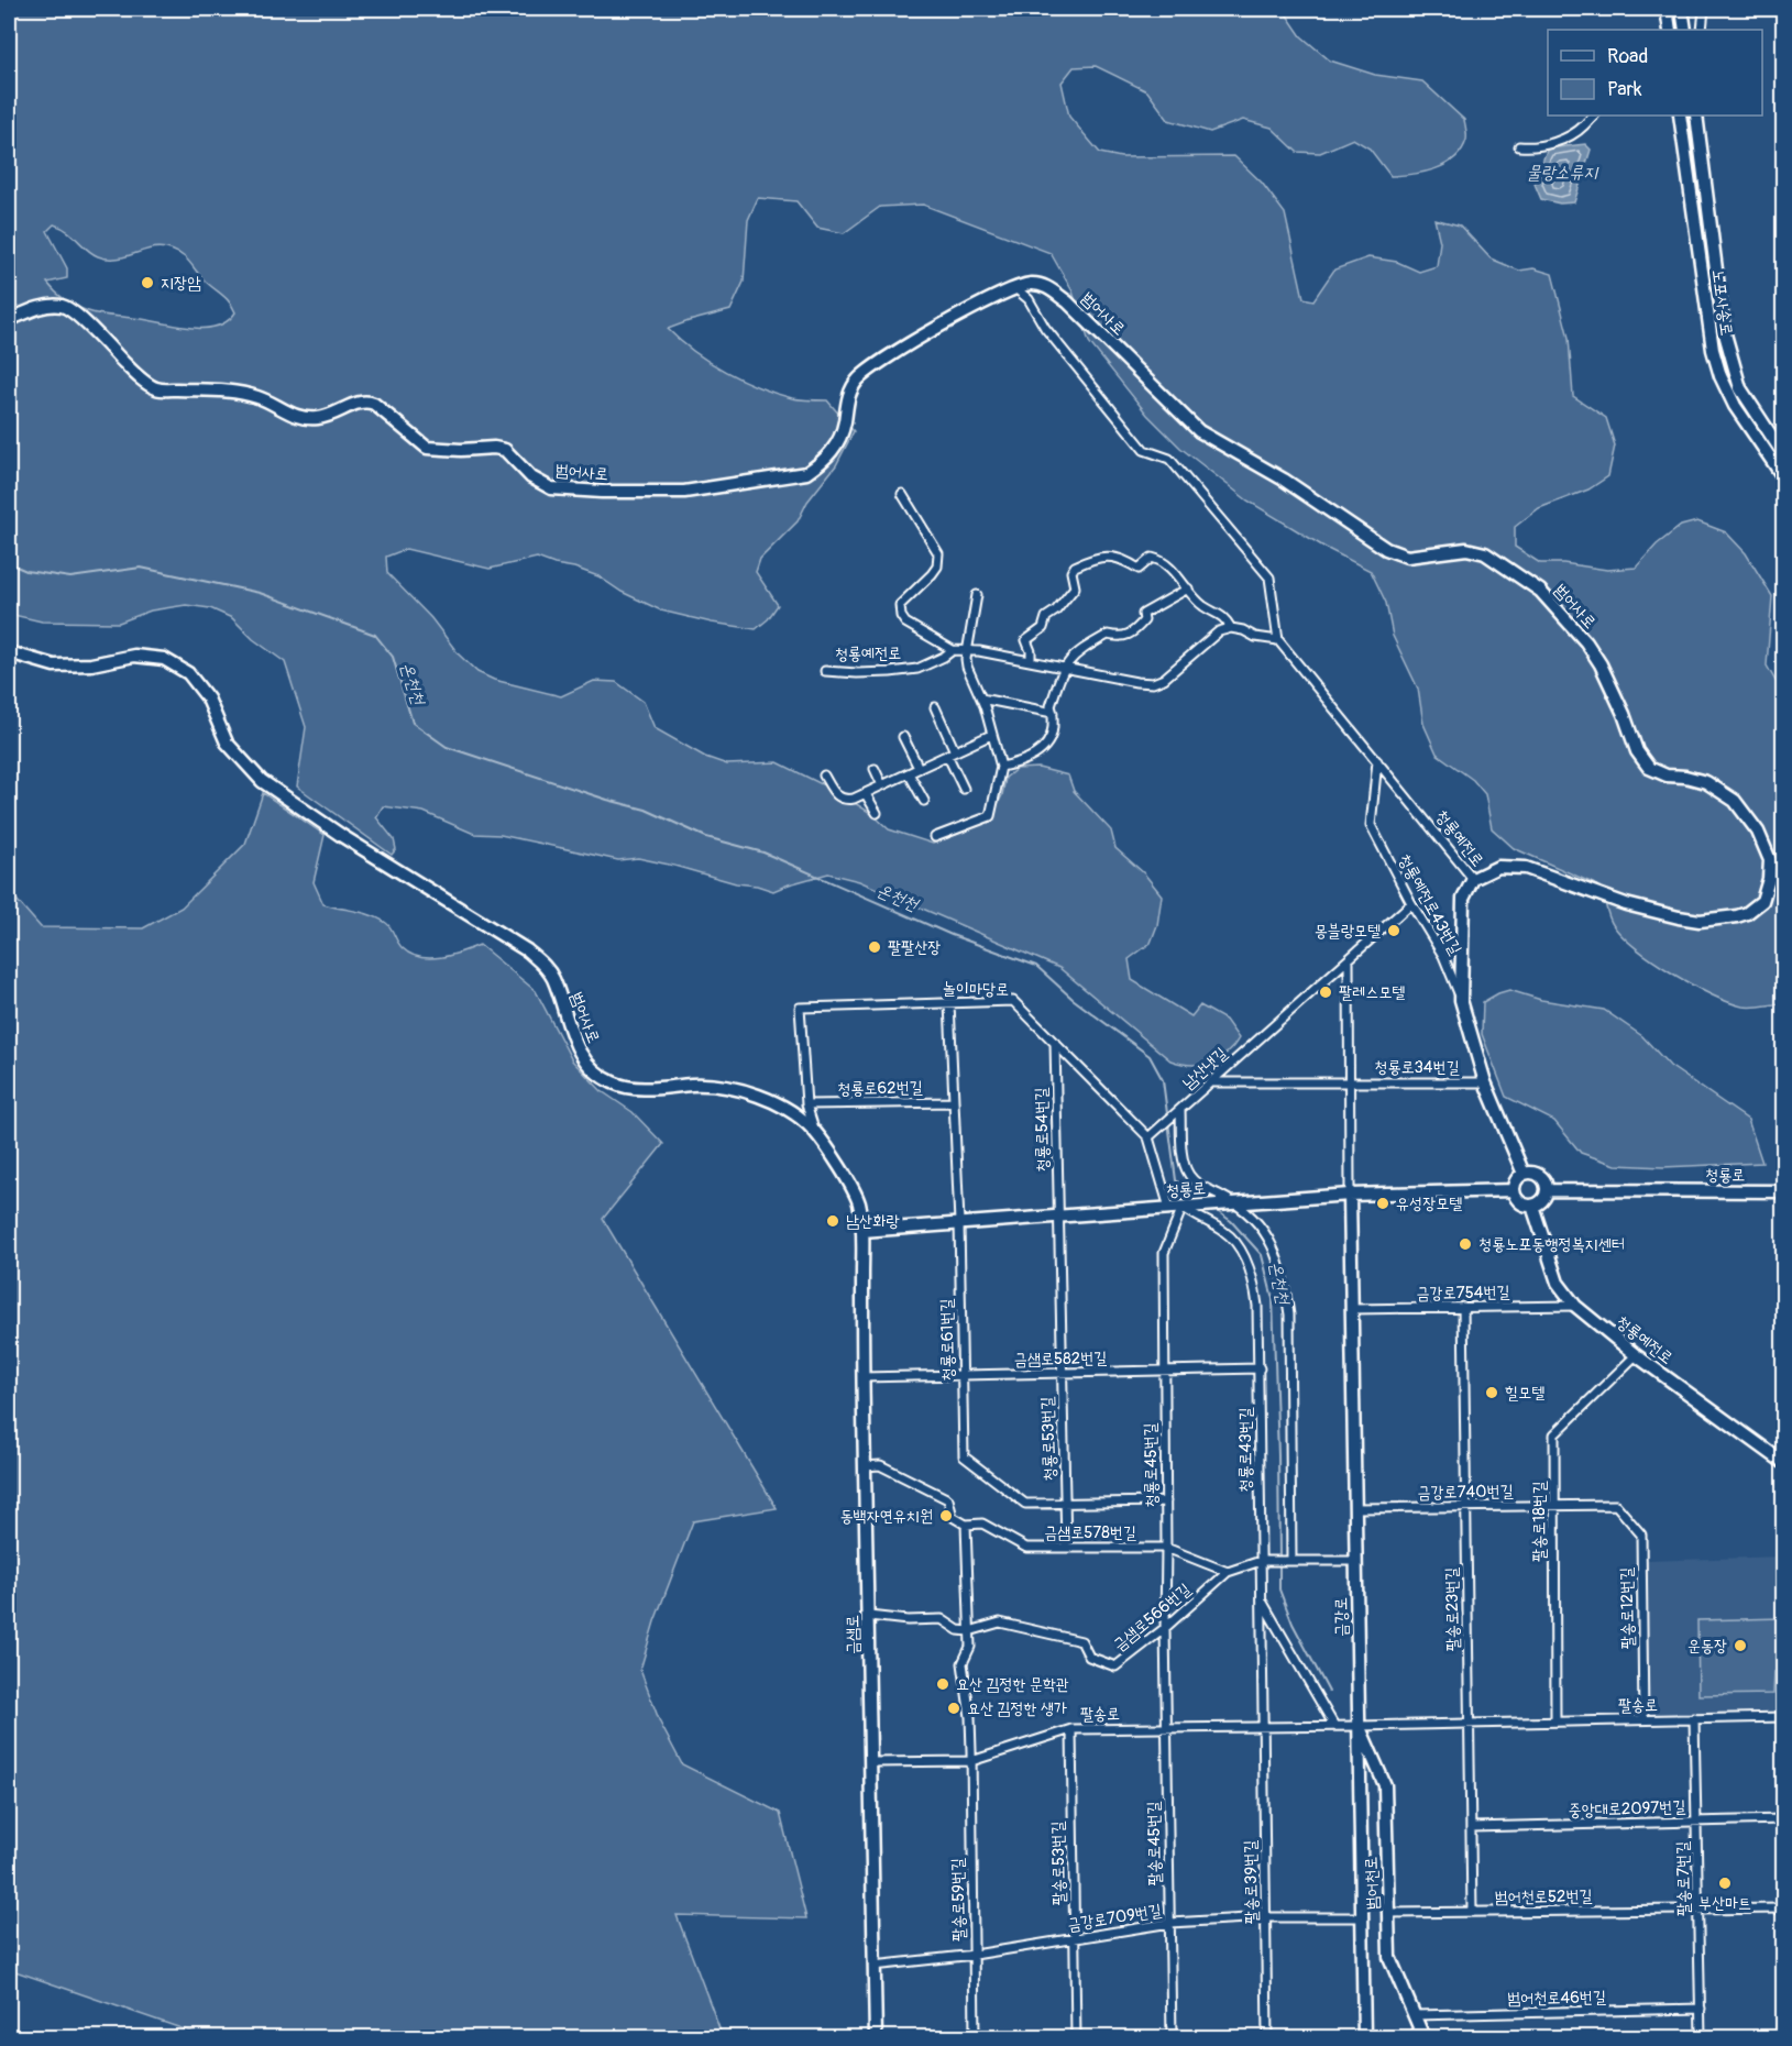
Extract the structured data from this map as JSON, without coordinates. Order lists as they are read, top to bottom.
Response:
{
  "streets": {
    "street": [
      "노포사송로",
      "범어사로",
      "청룡예전로",
      "청룡예전로43번길",
      "놀이마당로",
      "청룡로34번길",
      "남산냇길",
      "청룡로62번길",
      "청룡로54번길",
      "청룡로",
      "금강로754번길",
      "청룡로61번길",
      "금샘로582번길",
      "청룡로53번길",
      "청룡로43번길",
      "청룡로45번길",
      "금강로740번길",
      "팔송로18번길",
      "금샘로578번길",
      "팔송로12번길",
      "팔송로23번길",
      "금샘로566번길",
      "금강로",
      "금샘로",
      "팔송로",
      "중앙대로2097번길",
      "팔송로45번길",
      "팔송로53번길",
      "팔송로7번길",
      "팔송로39번길",
      "범어천로",
      "범어천로52번길",
      "팔송로59번길",
      "금강로709번길",
      "범어천로46번길"
    ]
  },
  "crossings": [
    ["범어사로", "청룡예전로"],
    ["범어사로", "놀이마당로"],
    ["범어사로", "청룡로"],
    ["범어사로", "금샘로"],
    ["청룡예전로", "청룡예전로43번길"],
    ["청룡예전로", "청룡로34번길"],
    ["청룡예전로", "청룡로"],
    ["청룡예전로", "금강로754번길"],
    ["청룡예전로", "팔송로18번길"],
    ["청룡예전로43번길", "남산냇길"],
    ["놀이마당로", "청룡로62번길"],
    ["놀이마당로", "청룡로54번길"],
    ["놀이마당로", "청룡로"],
    ["놀이마당로", "청룡로43번길"],
    ["놀이마당로", "청룡로45번길"],
    ["청룡로34번길", "남산냇길"],
    ["남산냇길", "청룡로"],
    ["청룡로54번길", "청룡로"],
    ["청룡로54번길", "청룡로53번길"],
    ["청룡로", "청룡로61번길"],
    ["청룡로", "청룡로53번길"],
    ["청룡로", "청룡로43번길"],
    ["청룡로", "청룡로45번길"],
    ["청룡로", "금강로"],
    ["청룡로", "금샘로"],
    ["금강로754번길", "팔송로23번길"],
    ["금강로754번길", "금강로"],
    ["청룡로61번길", "금샘로582번길"],
    ["청룡로61번길", "청룡로53번길"],
    ["금샘로582번길", "청룡로53번길"],
    ["금샘로582번길", "청룡로43번길"],
    ["금샘로582번길", "청룡로45번길"],
    ["금샘로582번길", "금샘로"],
    ["청룡로43번길", "청룡로45번길"],
    ["청룡로43번길", "팔송로"],
    ["청룡로43번길", "팔송로39번길"],
    ["청룡로45번길", "금샘로578번길"],
    ["청룡로45번길", "금샘로566번길"],
    ["청룡로45번길", "팔송로"],
    ["청룡로45번길", "팔송로45번길"],
    ["금강로740번길", "팔송로18번길"],
    ["금강로740번길", "팔송로12번길"],
    ["금강로740번길", "팔송로23번길"],
    ["금강로740번길", "금강로"],
    ["팔송로18번길", "팔송로"],
    ["금샘로578번길", "금샘로566번길"],
    ["금샘로578번길", "팔송로59번길"],
    ["팔송로12번길", "팔송로"],
    ["팔송로23번길", "팔송로"],
    ["팔송로23번길", "중앙대로2097번길"],
    ["팔송로23번길", "범어천로52번길"],
    ["금샘로566번길", "팔송로59번길"],
    ["금강로", "팔송로"],
    ["금강로", "범어천로"],
    ["금강로", "금강로709번길"],
    ["금샘로", "팔송로"],
    ["금샘로", "금강로709번길"],
    ["팔송로", "팔송로45번길"],
    ["팔송로", "팔송로53번길"],
    ["팔송로", "팔송로7번길"],
    ["팔송로", "팔송로39번길"],
    ["팔송로", "범어천로"],
    ["팔송로", "팔송로59번길"],
    ["중앙대로2097번길", "팔송로7번길"],
    ["팔송로45번길", "금강로709번길"],
    ["팔송로53번길", "금강로709번길"],
    ["팔송로7번길", "범어천로52번길"],
    ["팔송로7번길", "범어천로46번길"],
    ["팔송로39번길", "금강로709번길"],
    ["범어천로", "범어천로52번길"],
    ["범어천로", "범어천로46번길"],
    ["팔송로59번길", "금강로709번길"]
  ],
  "water": ["물랑소류지", "온천천"],
  "places": [
    "지장암",
    "몽블랑모텔",
    "팔팔산장",
    "팔레스모텔",
    "유성장모텔",
    "남산화랑",
    "청룡노포동행정복지센터",
    "힐모텔",
    "동백자연유치원",
    "운동장",
    "요산 김정한 문학관",
    "요산 김정한 생가",
    "부산마트"
  ],
  "legend": ["Road", "Park"]
}
